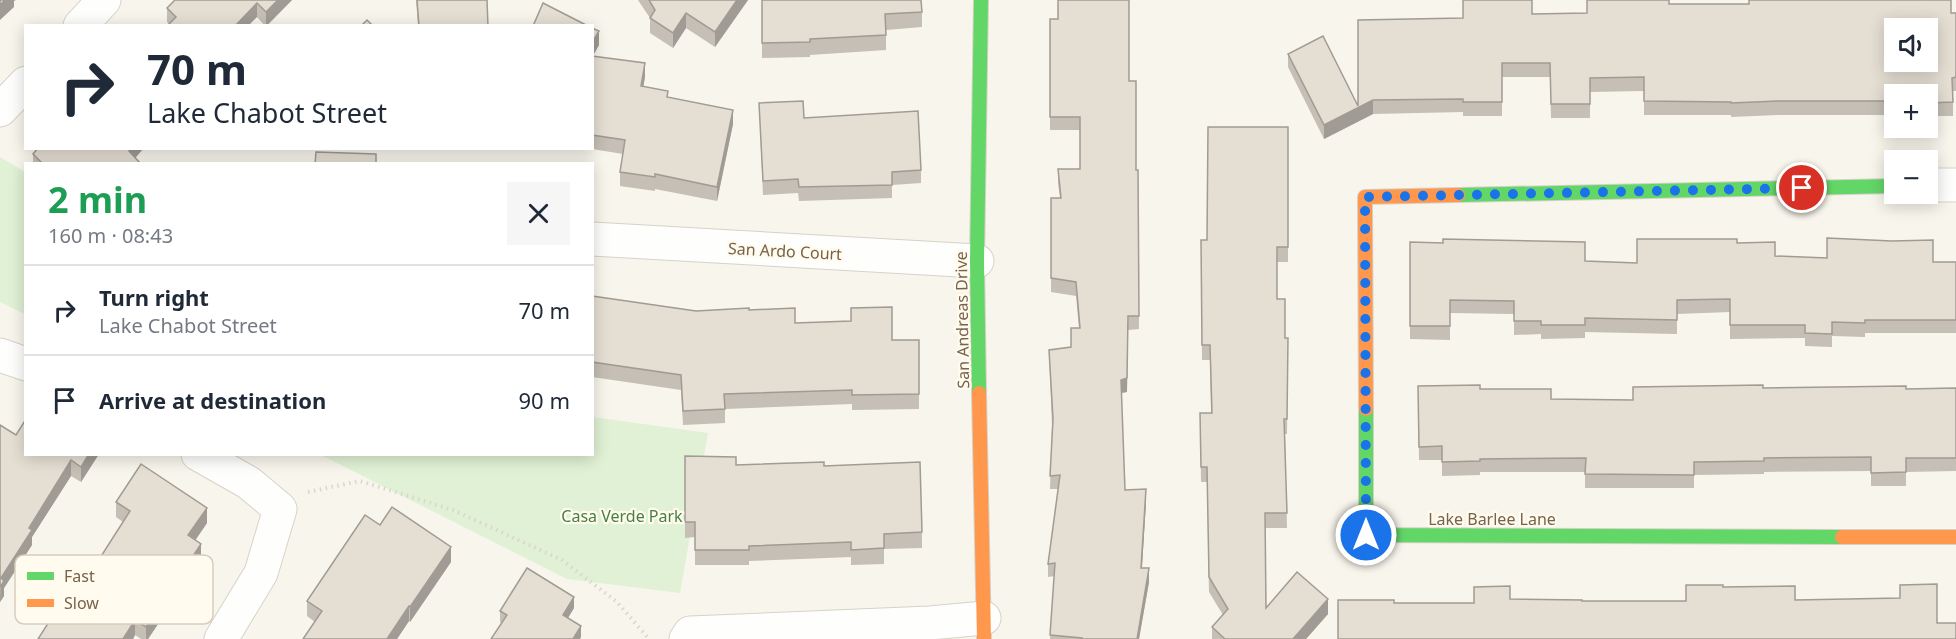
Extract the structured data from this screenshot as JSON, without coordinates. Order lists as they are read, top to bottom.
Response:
{
  "streets": {
    "street": ["San Ardo Court", "San Andreas Drive", "Lake Barlee Lane"]
  },
  "crossings": [
    ["San Ardo Court", "San Andreas Drive"]
  ],
  "parks": ["Casa Verde Park"],
  "legend": ["Fast", "Slow"],
  "page": {
    "map_buttons": ["+", "−"],
    "turn": ["70 m", "Lake Chabot Street"],
    "heading": ["2 min", "160 m · 08:43"],
    "list": [
      {
        "name": "Turn right",
        "note": "Lake Chabot Street",
        "value": "70 m"
      },
      {
        "name": "Arrive at destination",
        "value": "90 m"
      }
    ]
  }
}
